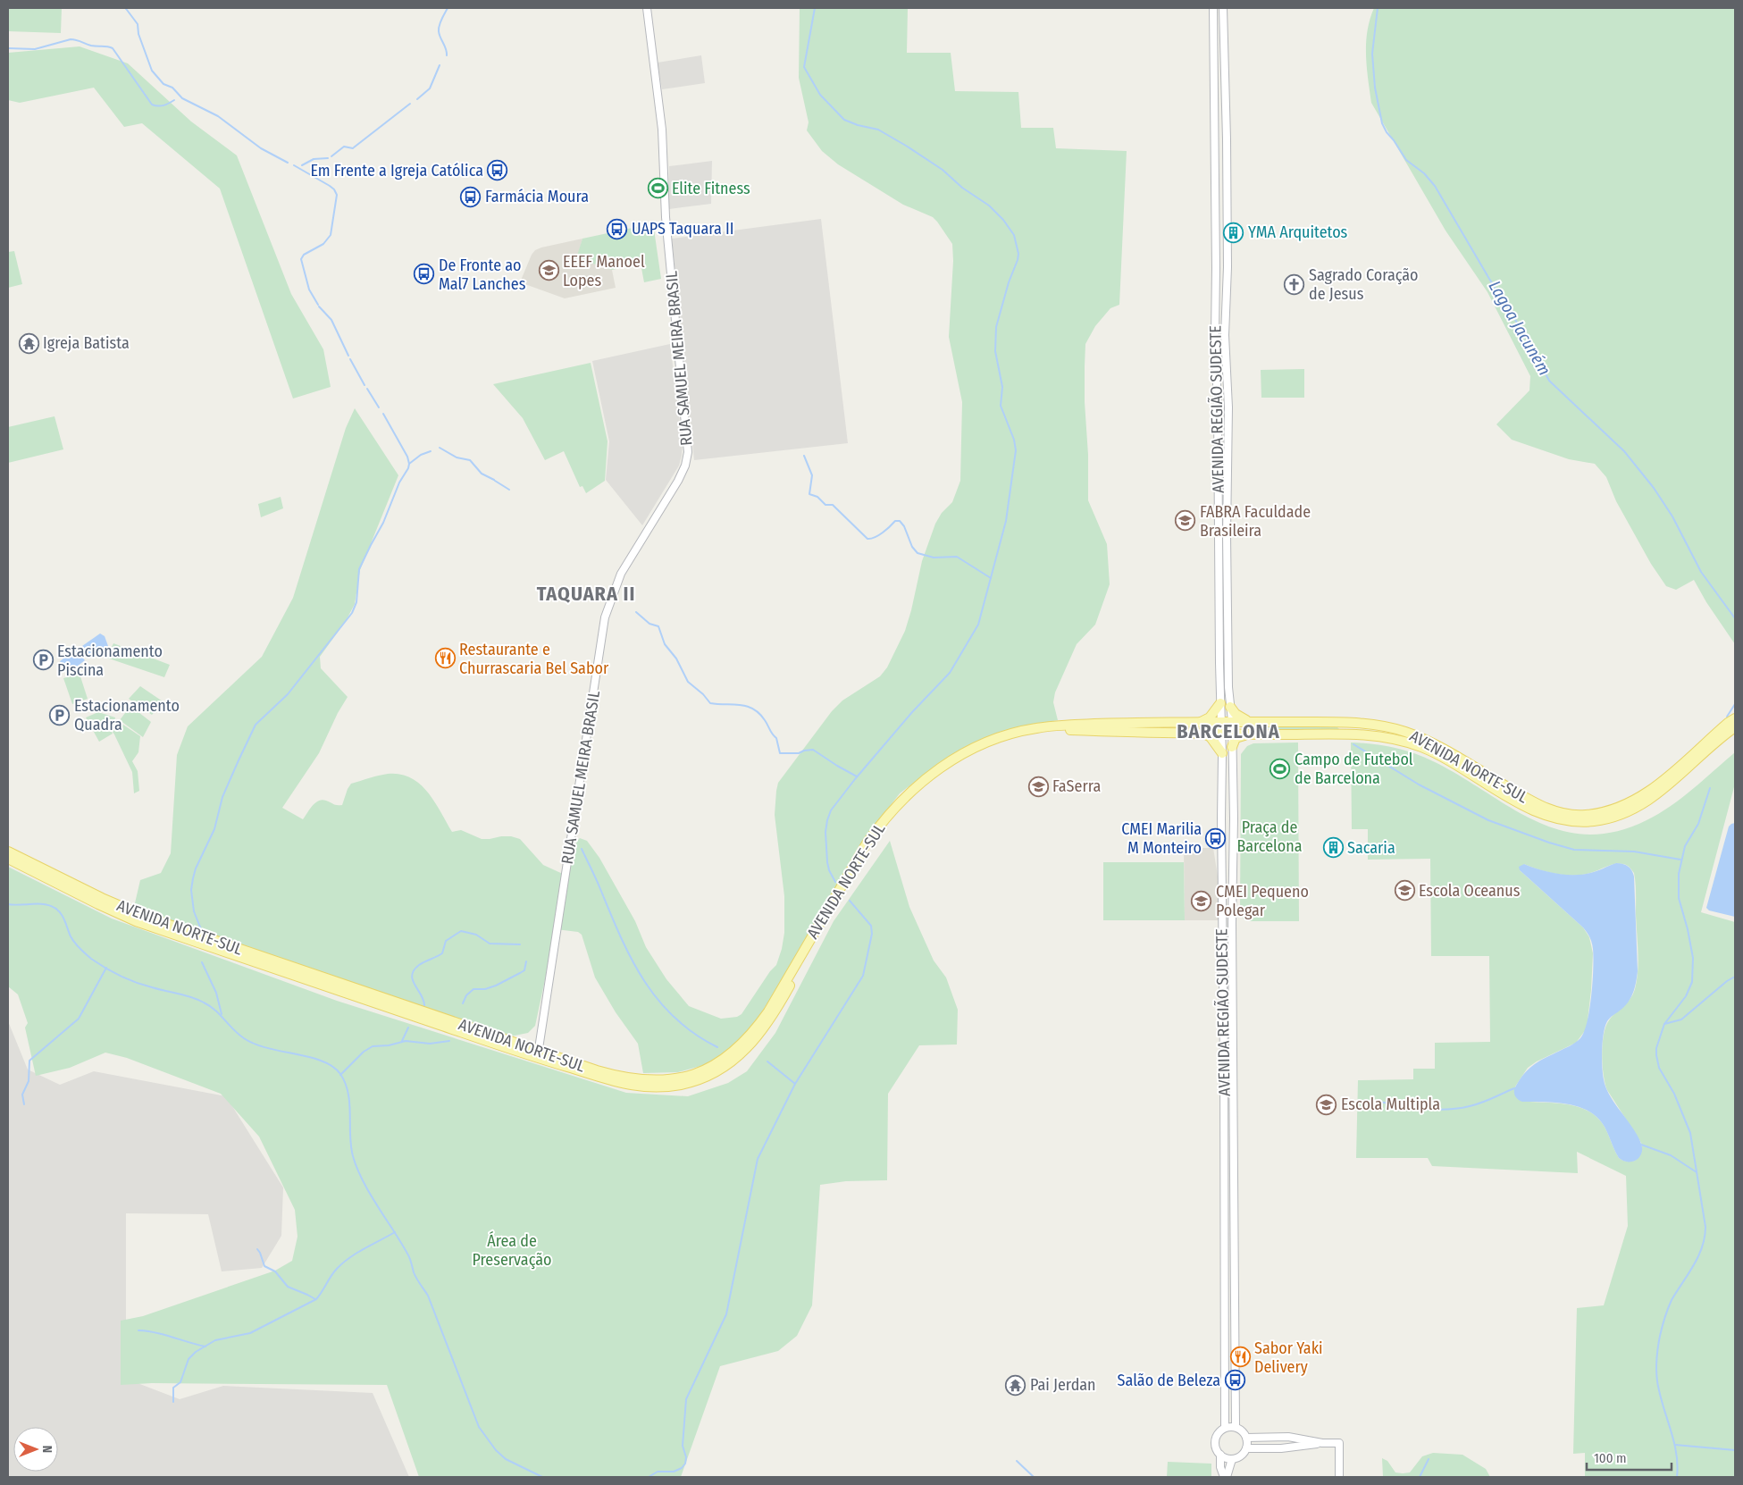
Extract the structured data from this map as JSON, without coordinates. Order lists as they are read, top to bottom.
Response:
{
  "streets": {
    "main road": ["AVENIDA NORTE-SUL"],
    "street": ["RUA SAMUEL MEIRA BRASIL", "AVENIDA REGIÃO SUDESTE"]
  },
  "crossings": [
    ["RUA SAMUEL MEIRA BRASIL", "AVENIDA NORTE-SUL"],
    ["AVENIDA REGIÃO SUDESTE", "AVENIDA NORTE-SUL"]
  ],
  "districts": ["TAQUARA II", "BARCELONA"],
  "water": ["Lagoa Jacuném"],
  "parks": ["Praça de Barcelona", "Área de Preservação"],
  "places": {
    "bus stop": [
      "Em Frente a Igreja Católica",
      "Farmácia Moura",
      "UAPS Taquara II",
      "De Fronte ao Mal7 Lanches",
      "CMEI Marilia M Monteiro",
      "Salão de Beleza"
    ],
    "sports": ["Elite Fitness", "Campo de Futebol de Barcelona"],
    "building": ["YMA Arquitetos", "Sacaria"],
    "school or university": [
      "EEEF Manoel Lopes",
      "FABRA Faculdade Brasileira",
      "FaSerra",
      "Escola Oceanus",
      "CMEI Pequeno Polegar",
      "Escola Multipla"
    ],
    "church": ["Sagrado Coração de Jesus"],
    "temple": ["Igreja Batista", "Pai Jerdan"],
    "restaurant": ["Restaurante e Churrascaria Bel Sabor", "Sabor Yaki Delivery"],
    "parking": ["Estacionamento Piscina", "Estacionamento Quadra"]
  },
  "scale_bar": "100 m",
  "north": "right"
}
